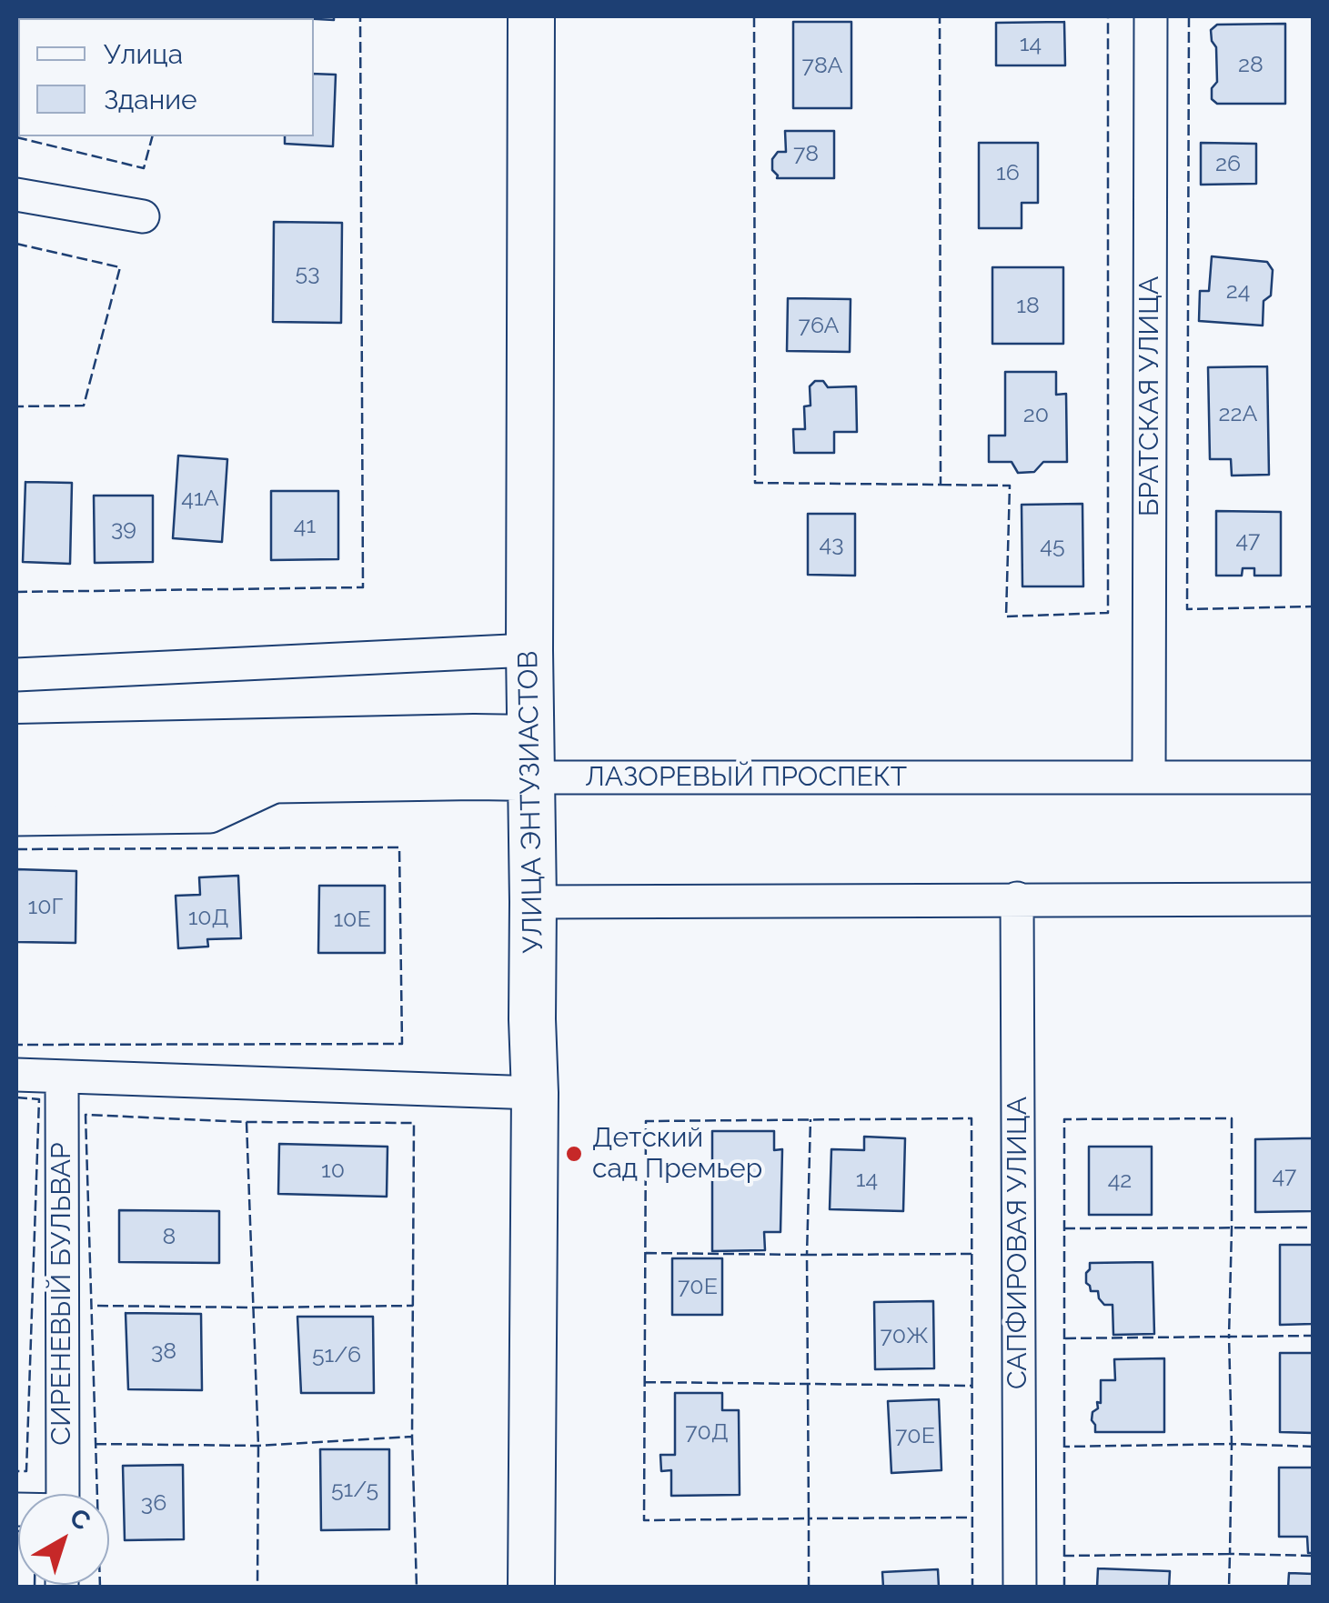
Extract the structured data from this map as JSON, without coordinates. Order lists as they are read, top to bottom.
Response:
{
  "streets": {
    "street": [
      "БРАТСКАЯ УЛИЦА",
      "ЛАЗОРЕВЫЙ ПРОСПЕКТ",
      "УЛИЦА ЭНТУЗИАСТОВ",
      "САПФИРОВАЯ УЛИЦА",
      "СИРЕНЕВЫЙ БУЛЬВАР"
    ]
  },
  "crossings": [
    ["БРАТСКАЯ УЛИЦА", "ЛАЗОРЕВЫЙ ПРОСПЕКТ"],
    ["ЛАЗОРЕВЫЙ ПРОСПЕКТ", "УЛИЦА ЭНТУЗИАСТОВ"]
  ],
  "places": ["Детский сад Премьер"],
  "house_numbers": [
    "14",
    "28",
    "78А",
    "78",
    "26",
    "16",
    "53",
    "24",
    "18",
    "76А",
    "22А",
    "20",
    "41А",
    "41",
    "39",
    "47",
    "43",
    "45",
    "10Г",
    "10Д",
    "10Е",
    "10",
    "47",
    "14",
    "42",
    "8",
    "70Е",
    "70Ж",
    "38",
    "51/6",
    "70Д",
    "70Е",
    "51/5",
    "36"
  ],
  "legend": ["Улица", "Здание"],
  "north": "top right"
}
